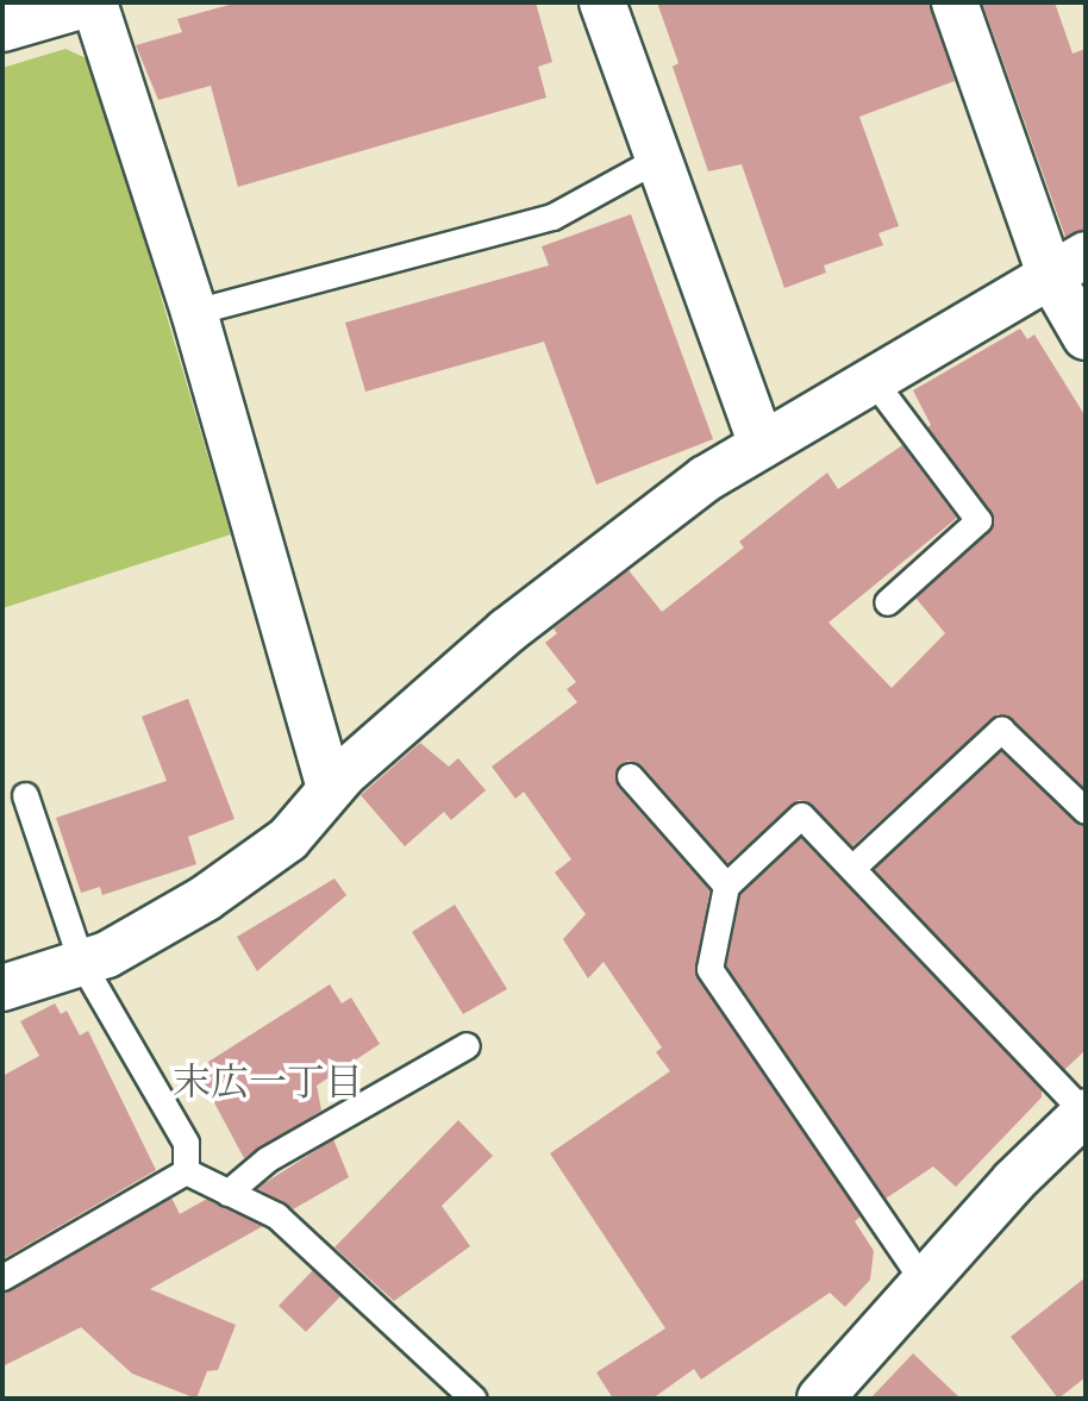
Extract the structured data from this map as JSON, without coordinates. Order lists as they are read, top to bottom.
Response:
{
  "districts": ["末広一丁目"]
}
